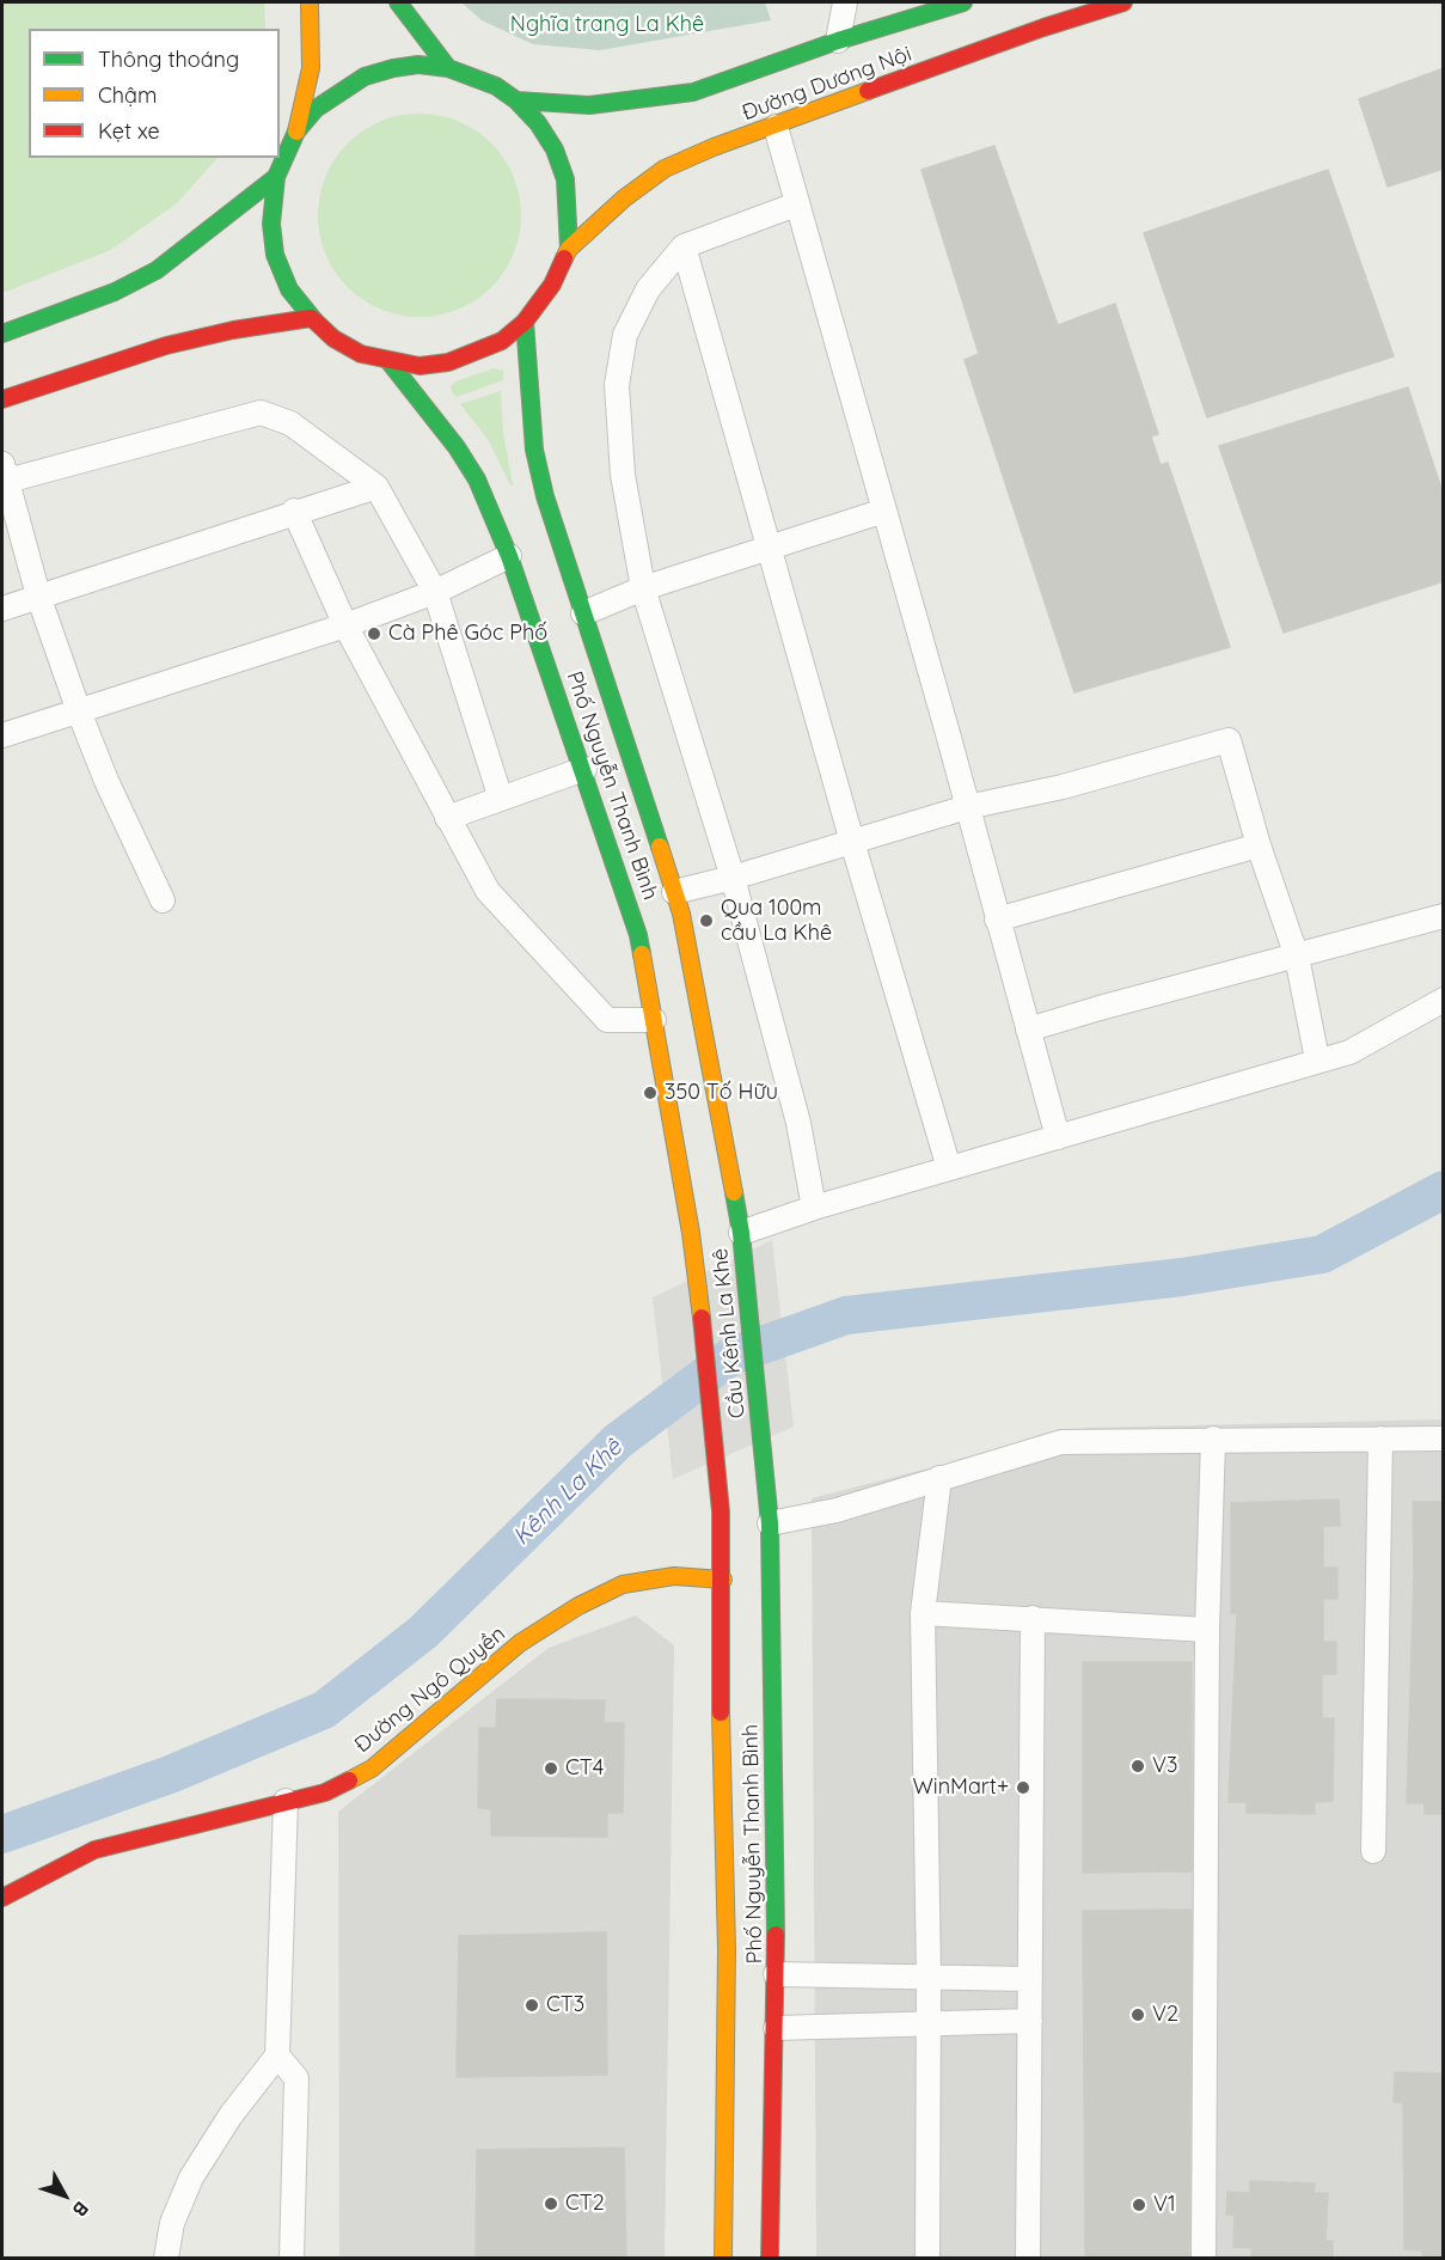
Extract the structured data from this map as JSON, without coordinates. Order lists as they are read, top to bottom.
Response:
{
  "streets": {
    "main road": [
      "Đường Dương Nội",
      "Phố Nguyễn Thanh Bình",
      "Cầu Kênh La Khê",
      "Đường Ngô Quyền"
    ]
  },
  "crossings": [
    ["Phố Nguyễn Thanh Bình", "Cầu Kênh La Khê"],
    ["Phố Nguyễn Thanh Bình", "Đường Ngô Quyền"]
  ],
  "water": ["Kênh La Khê"],
  "parks": ["Nghĩa trang La Khê"],
  "places": [
    "Cà Phê Góc Phố",
    "Qua 100m cầu La Khê",
    "350 Tố Hữu",
    "V3",
    "CT4",
    "WinMart+",
    "CT3",
    "V2",
    "CT2",
    "V1"
  ],
  "legend": ["Thông thoáng", "Chậm", "Kẹt xe"],
  "north": "bottom right"
}
